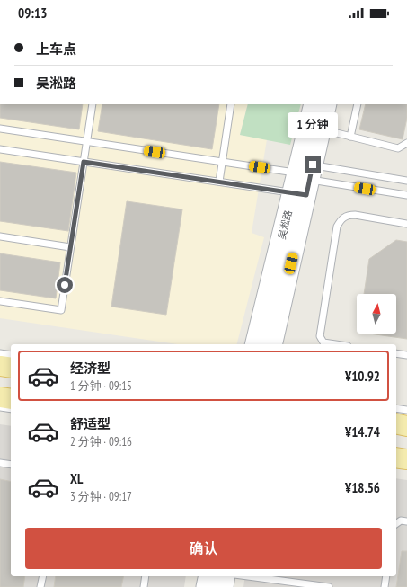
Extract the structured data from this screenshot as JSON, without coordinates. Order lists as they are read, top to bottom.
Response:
{
  "streets": {
    "main road": ["吴淞路"]
  },
  "north": "top",
  "page": {
    "status": "09:13",
    "banner": ["上车点", "吴淞路"],
    "bubble": "1 分钟",
    "list": [
      {
        "name": "经济型",
        "note": "1 分钟 · 09:15",
        "value": "¥10.92"
      },
      {
        "name": "舒适型",
        "note": "2 分钟 · 09:16",
        "value": "¥14.74"
      },
      {
        "name": "XL",
        "note": "3 分钟 · 09:17",
        "value": "¥18.56"
      }
    ],
    "buttons": "确认"
  }
}
